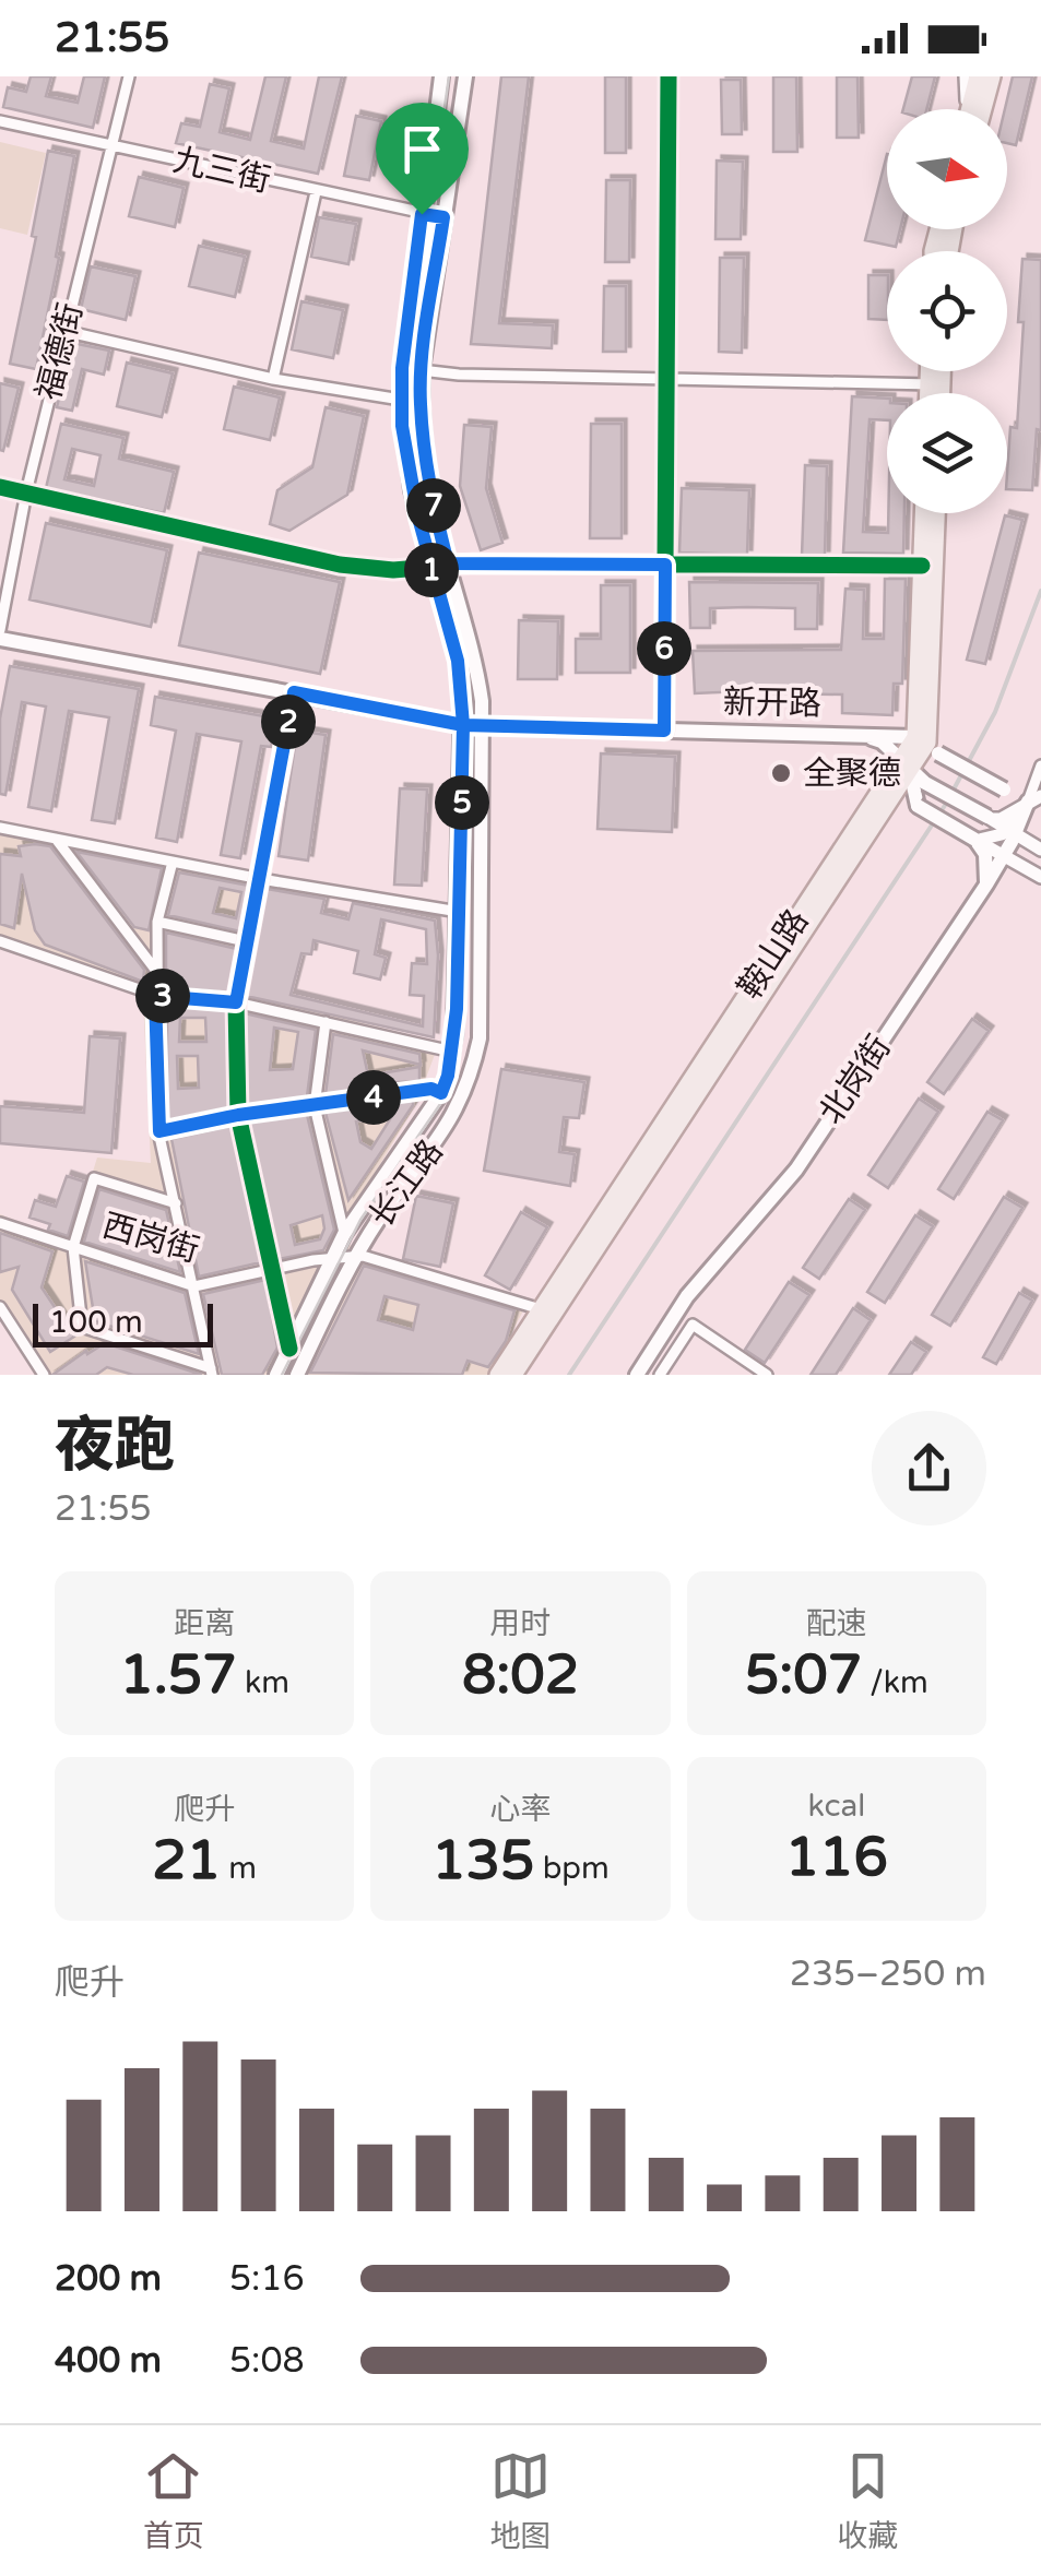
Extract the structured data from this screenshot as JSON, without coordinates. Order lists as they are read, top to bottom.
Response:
{
  "streets": {
    "main road": [
      "新开路",
      "鞍山路",
      "北岗街",
      "长江路"
    ],
    "street": ["九三街", "福德街", "西岗街"]
  },
  "crossings": [
    ["九三街", "福德街"],
    ["九三街", "长江路"],
    ["新开路", "鞍山路"],
    ["新开路", "长江路"],
    ["鞍山路", "西岗街"],
    ["长江路", "西岗街"]
  ],
  "places": ["全聚德"],
  "scale_bar": "100 m",
  "north": "right",
  "page": {
    "status": "21:55",
    "pins": [
      "7",
      "1",
      "6",
      "2",
      "5",
      "3",
      "4"
    ],
    "scale": "100 m",
    "heading": ["夜跑", "21:55"],
    "stats": [
      ["距离", "1.57 km"],
      ["用时", "8:02"],
      ["配速", "5:07 /km"],
      ["爬升", "21 m"],
      ["心率", "135 bpm"],
      ["kcal", "116"]
    ],
    "chart": ["爬升", "235–250 m"],
    "list": [
      {
        "name": "200 m",
        "note": "5:16"
      },
      {
        "name": "400 m",
        "note": "5:08"
      }
    ],
    "tabs": ["首页", "地图", "收藏"]
  }
}
